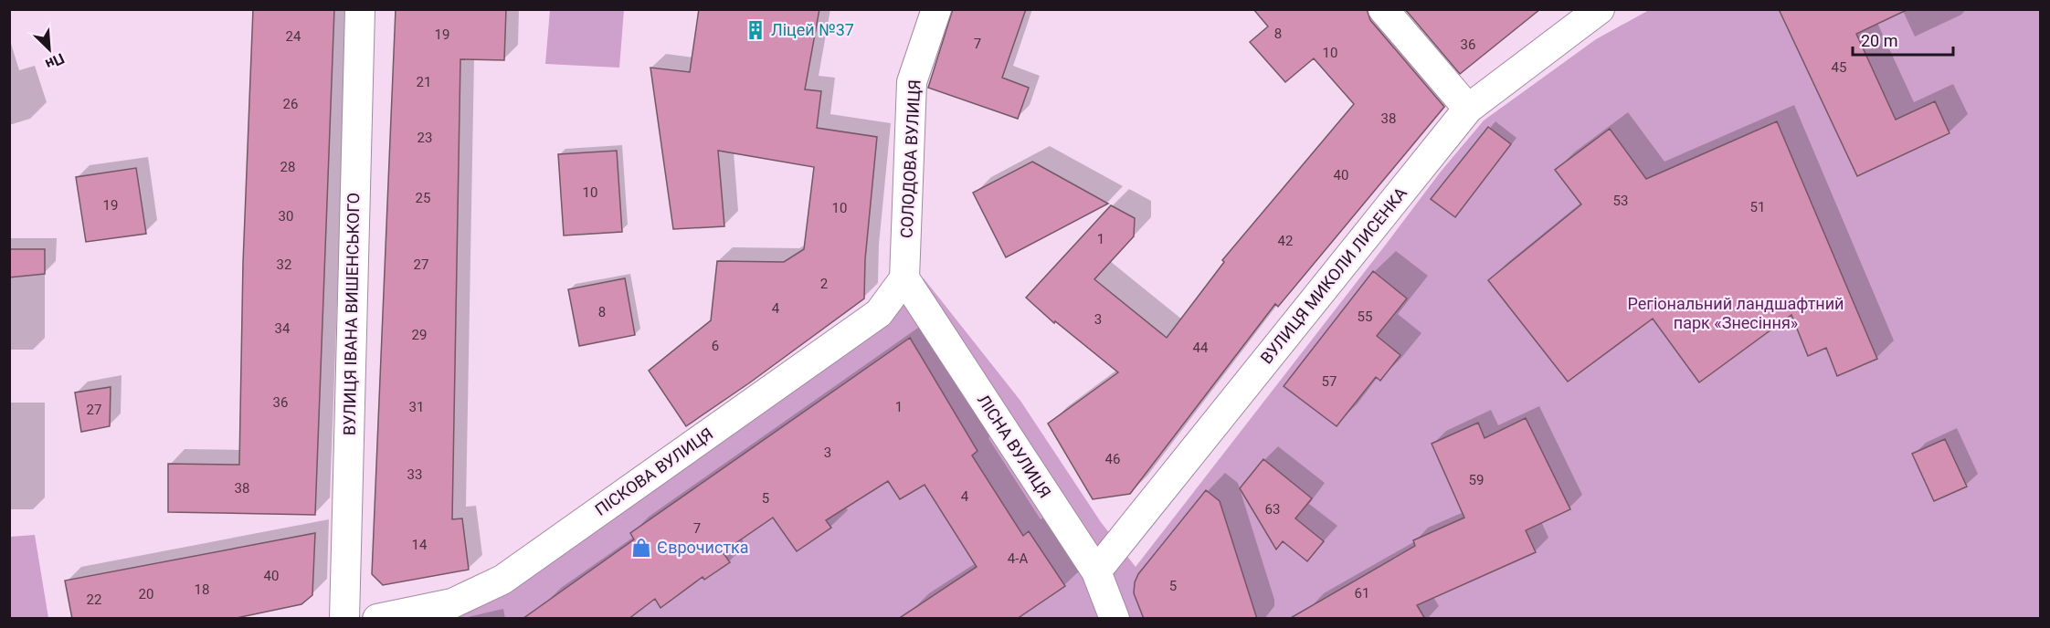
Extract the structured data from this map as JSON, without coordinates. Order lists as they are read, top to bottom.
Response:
{
  "streets": {
    "street": [
      "СОЛОДОВА ВУЛИЦЯ",
      "ВУЛИЦЯ МИКОЛИ ЛИСЕНКА",
      "ВУЛИЦЯ ІВАНА ВИШЕНСЬКОГО",
      "ЛІСНА ВУЛИЦЯ",
      "ПІСКОВА ВУЛИЦЯ"
    ]
  },
  "crossings": [
    ["СОЛОДОВА ВУЛИЦЯ", "ЛІСНА ВУЛИЦЯ"],
    ["СОЛОДОВА ВУЛИЦЯ", "ПІСКОВА ВУЛИЦЯ"],
    ["ВУЛИЦЯ МИКОЛИ ЛИСЕНКА", "ЛІСНА ВУЛИЦЯ"],
    ["ЛІСНА ВУЛИЦЯ", "ПІСКОВА ВУЛИЦЯ"]
  ],
  "parks": ["Регіональний ландшафтний парк «Знесіння»"],
  "places": {
    "building": ["Ліцей №37"],
    "shop": ["Єврочистка"]
  },
  "house_numbers": [
    "8",
    "19",
    "24",
    "7",
    "36",
    "10",
    "45",
    "21",
    "26",
    "38",
    "23",
    "28",
    "40",
    "10",
    "25",
    "53",
    "19",
    "51",
    "10",
    "30",
    "1",
    "42",
    "32",
    "27",
    "2",
    "4",
    "8",
    "55",
    "3",
    "34",
    "29",
    "6",
    "44",
    "57",
    "36",
    "31",
    "1",
    "27",
    "3",
    "46",
    "33",
    "59",
    "38",
    "4",
    "5",
    "63",
    "7",
    "14",
    "4-А",
    "40",
    "5",
    "18",
    "61",
    "20",
    "22"
  ],
  "scale_bar": "20 m",
  "north": "bottom right"
}
